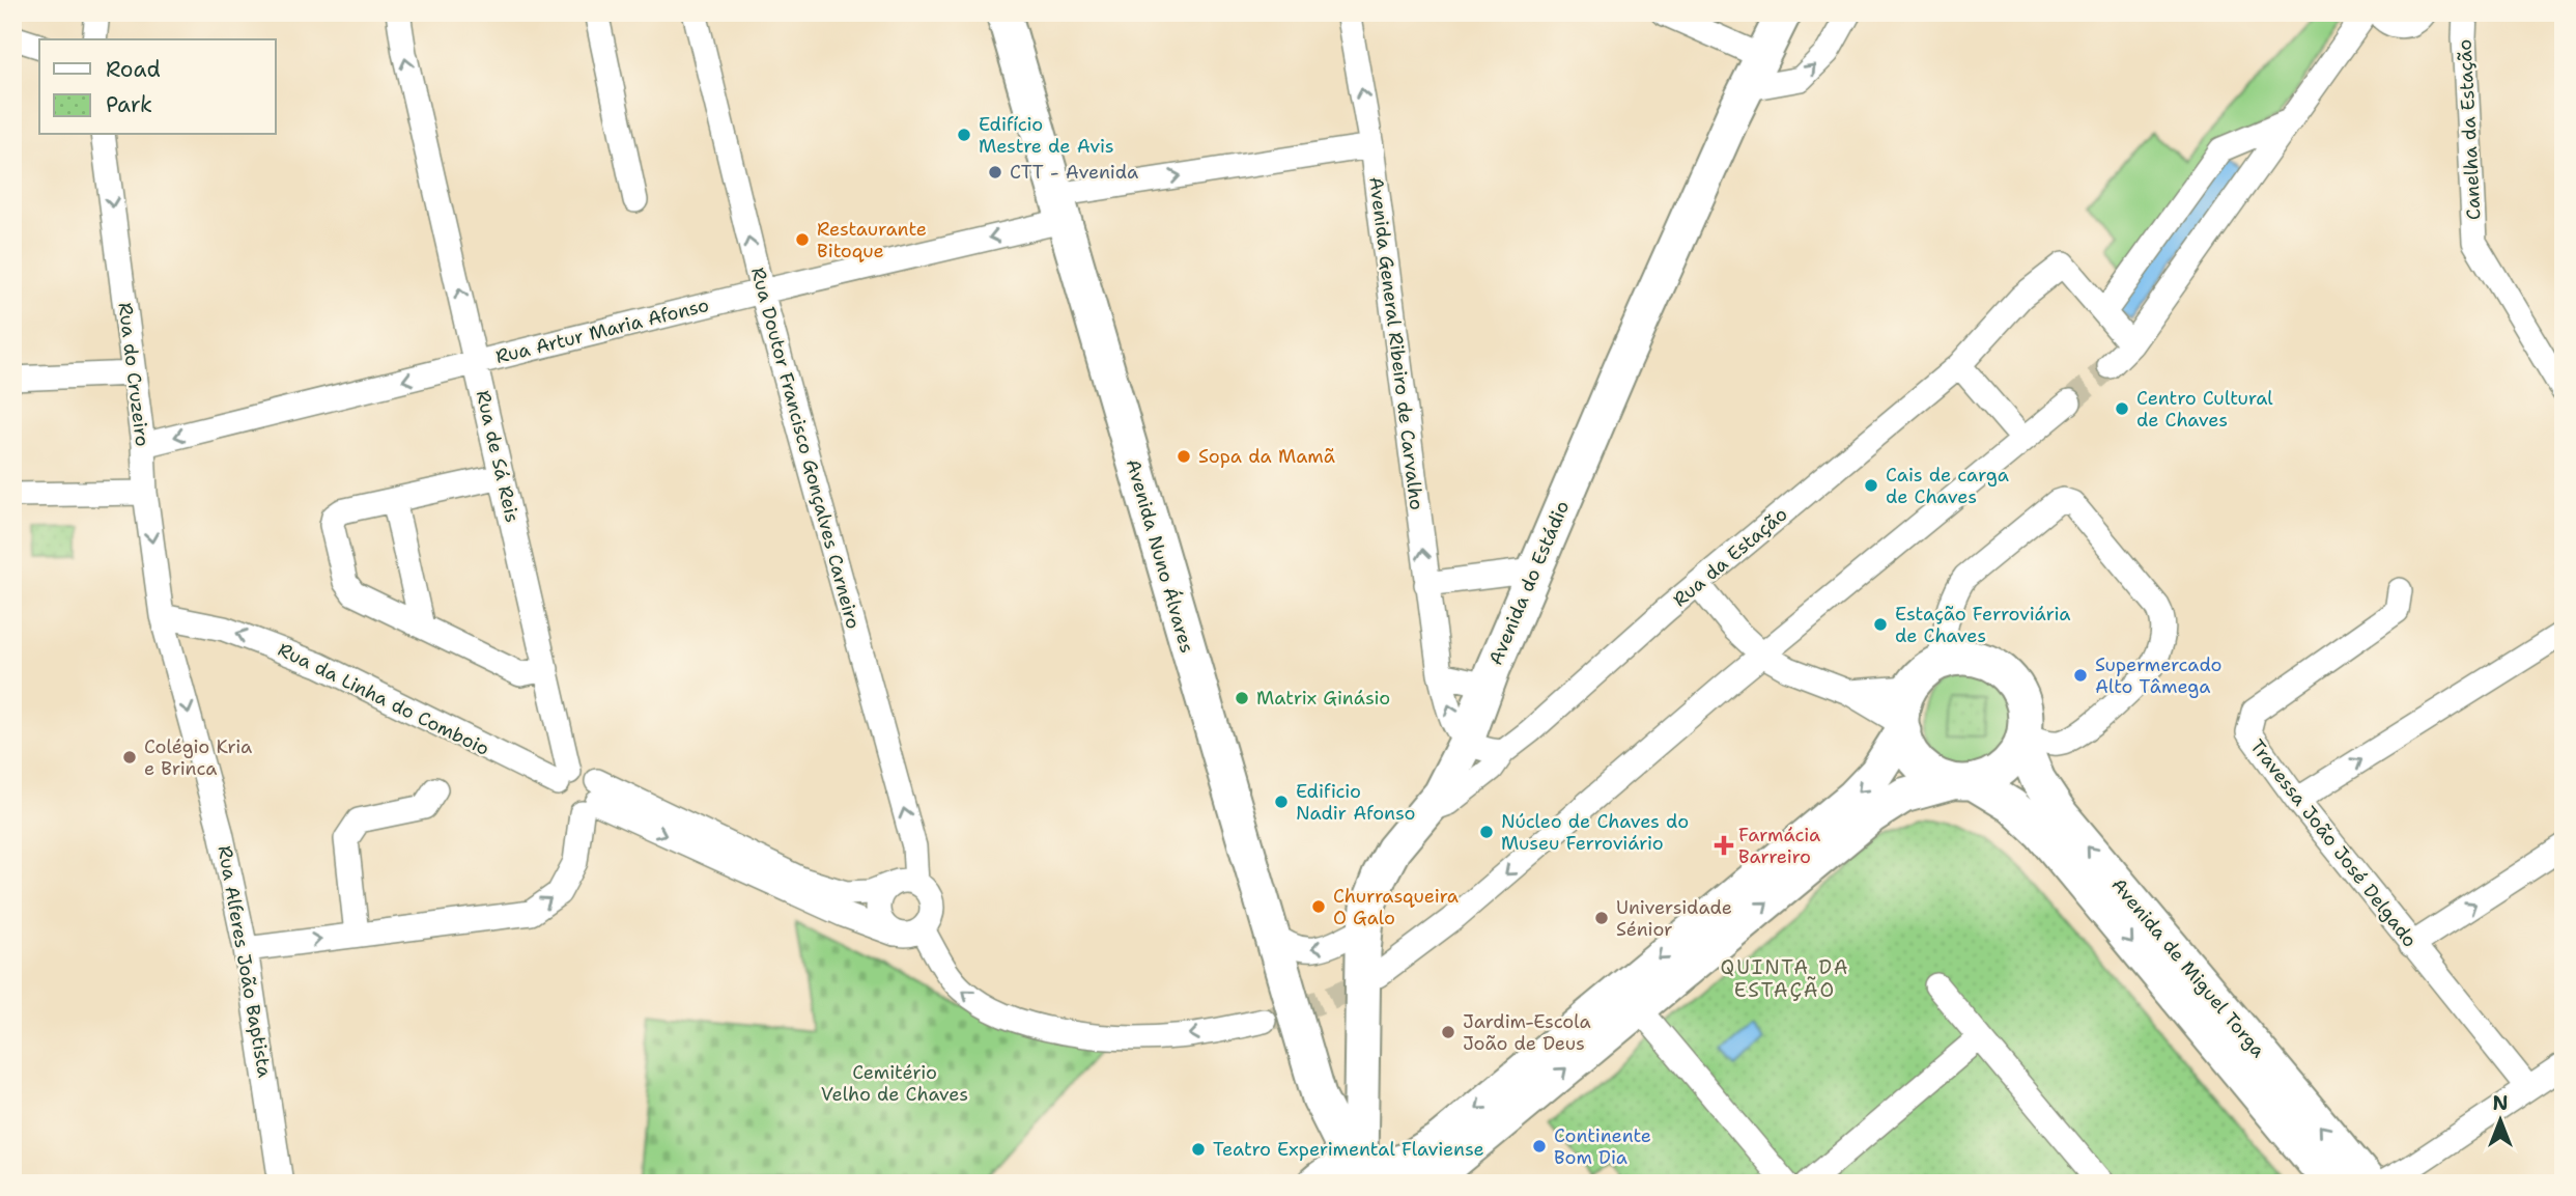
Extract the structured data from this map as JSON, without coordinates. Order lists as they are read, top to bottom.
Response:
{
  "streets": {
    "main road": ["Avenida Nuno Álvares", "Avenida do Estádio", "Avenida de Miguel Torga"],
    "street": [
      "Canelha da Estação",
      "Rua Artur Maria Afonso",
      "Avenida General Ribeiro de Carvalho",
      "Rua do Cruzeiro",
      "Rua Doutor Francisco Gonçalves Carneiro",
      "Rua de Sá Reis",
      "Rua da Estação",
      "Rua da Linha do Comboio",
      "Travessa João José Delgado",
      "Rua Alferes João Baptista"
    ]
  },
  "crossings": [
    ["Rua Artur Maria Afonso", "Avenida General Ribeiro de Carvalho"],
    ["Rua Artur Maria Afonso", "Rua do Cruzeiro"],
    ["Rua Artur Maria Afonso", "Rua Doutor Francisco Gonçalves Carneiro"],
    ["Rua Artur Maria Afonso", "Rua de Sá Reis"],
    ["Rua Artur Maria Afonso", "Avenida Nuno Álvares"],
    ["Avenida General Ribeiro de Carvalho", "Avenida do Estádio"],
    ["Rua do Cruzeiro", "Rua da Linha do Comboio"],
    ["Rua do Cruzeiro", "Rua Alferes João Baptista"],
    ["Rua de Sá Reis", "Rua da Linha do Comboio"],
    ["Avenida Nuno Álvares", "Avenida do Estádio"],
    ["Rua da Estação", "Avenida do Estádio"],
    ["Rua da Linha do Comboio", "Rua Alferes João Baptista"]
  ],
  "one_way": [
    "Avenida General Ribeiro de Carvalho",
    "Rua do Cruzeiro",
    "Rua Doutor Francisco Gonçalves Carneiro",
    "Rua Alferes João Baptista"
  ],
  "districts": ["QUINTA DA ESTAÇÃO"],
  "parks": ["Cemitério Velho de Chaves"],
  "places": {
    "other": [
      "Edifício Mestre de Avis",
      "CTT - Avenida",
      "Restaurante Bitoque",
      "Centro Cultural de Chaves",
      "Sopa da Mamã",
      "Cais de carga de Chaves",
      "Estação Ferroviária de Chaves",
      "Supermercado Alto Tâmega",
      "Matrix Ginásio",
      "Colégio Kria e Brinca",
      "Edificio Nadir Afonso",
      "Núcleo de Chaves do Museu Ferroviário",
      "Churrasqueira O Galo",
      "Universidade Sénior",
      "Jardim-Escola João de Deus",
      "Continente Bom Dia",
      "Teatro Experimental Flaviense"
    ],
    "health": ["Farmácia Barreiro"]
  },
  "legend": ["Road", "Park"],
  "north": "top"
}
